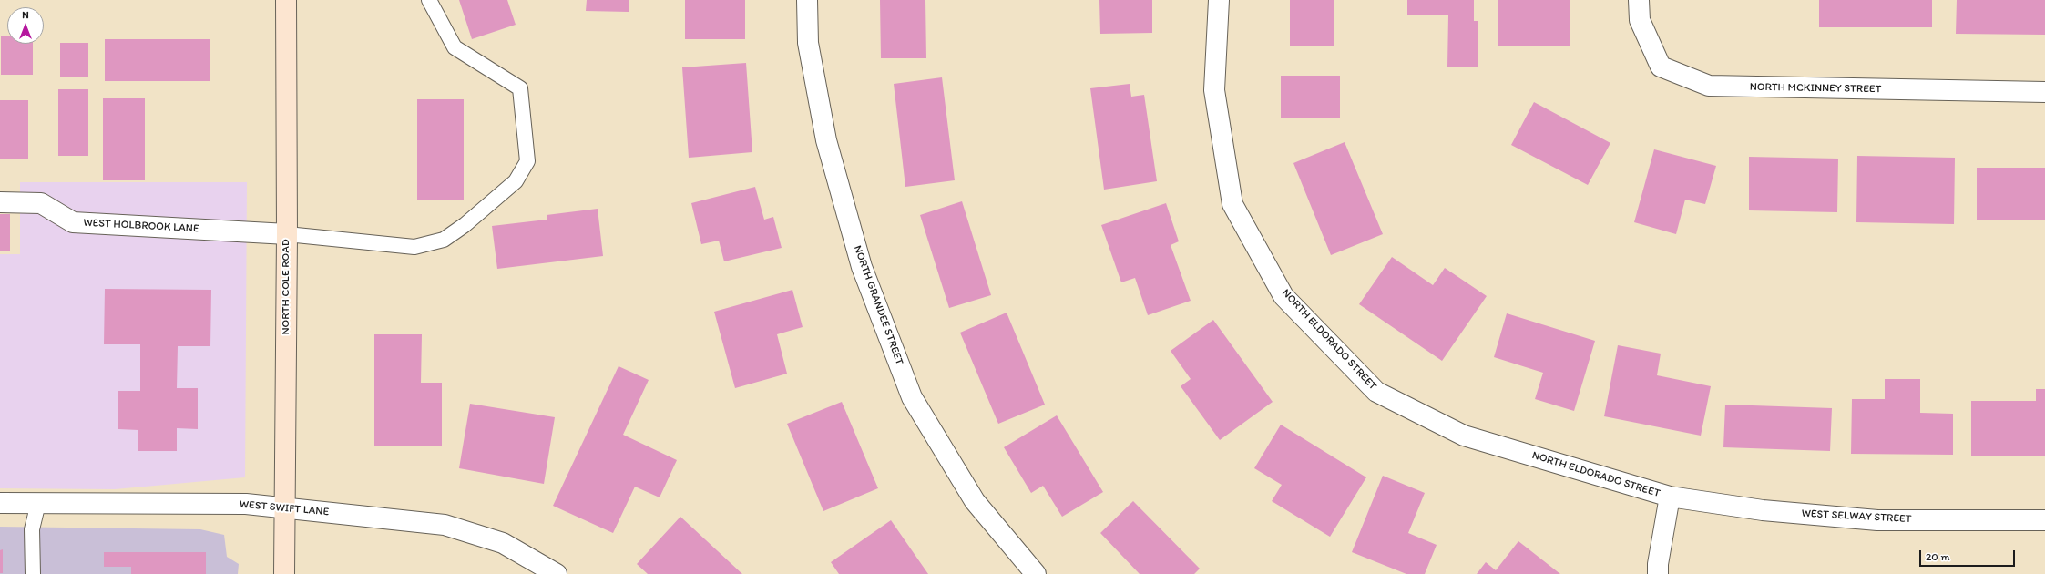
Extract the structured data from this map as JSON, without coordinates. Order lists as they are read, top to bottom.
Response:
{
  "streets": {
    "main road": ["NORTH COLE ROAD"],
    "street": [
      "NORTH MCKINNEY STREET",
      "WEST HOLBROOK LANE",
      "NORTH GRANDEE STREET",
      "NORTH ELDORADO STREET",
      "WEST SWIFT LANE",
      "WEST SELWAY STREET"
    ]
  },
  "crossings": [
    ["WEST HOLBROOK LANE", "NORTH COLE ROAD"],
    ["NORTH COLE ROAD", "WEST SWIFT LANE"],
    ["NORTH ELDORADO STREET", "WEST SELWAY STREET"]
  ],
  "scale_bar": "20 m",
  "north": "top"
}
